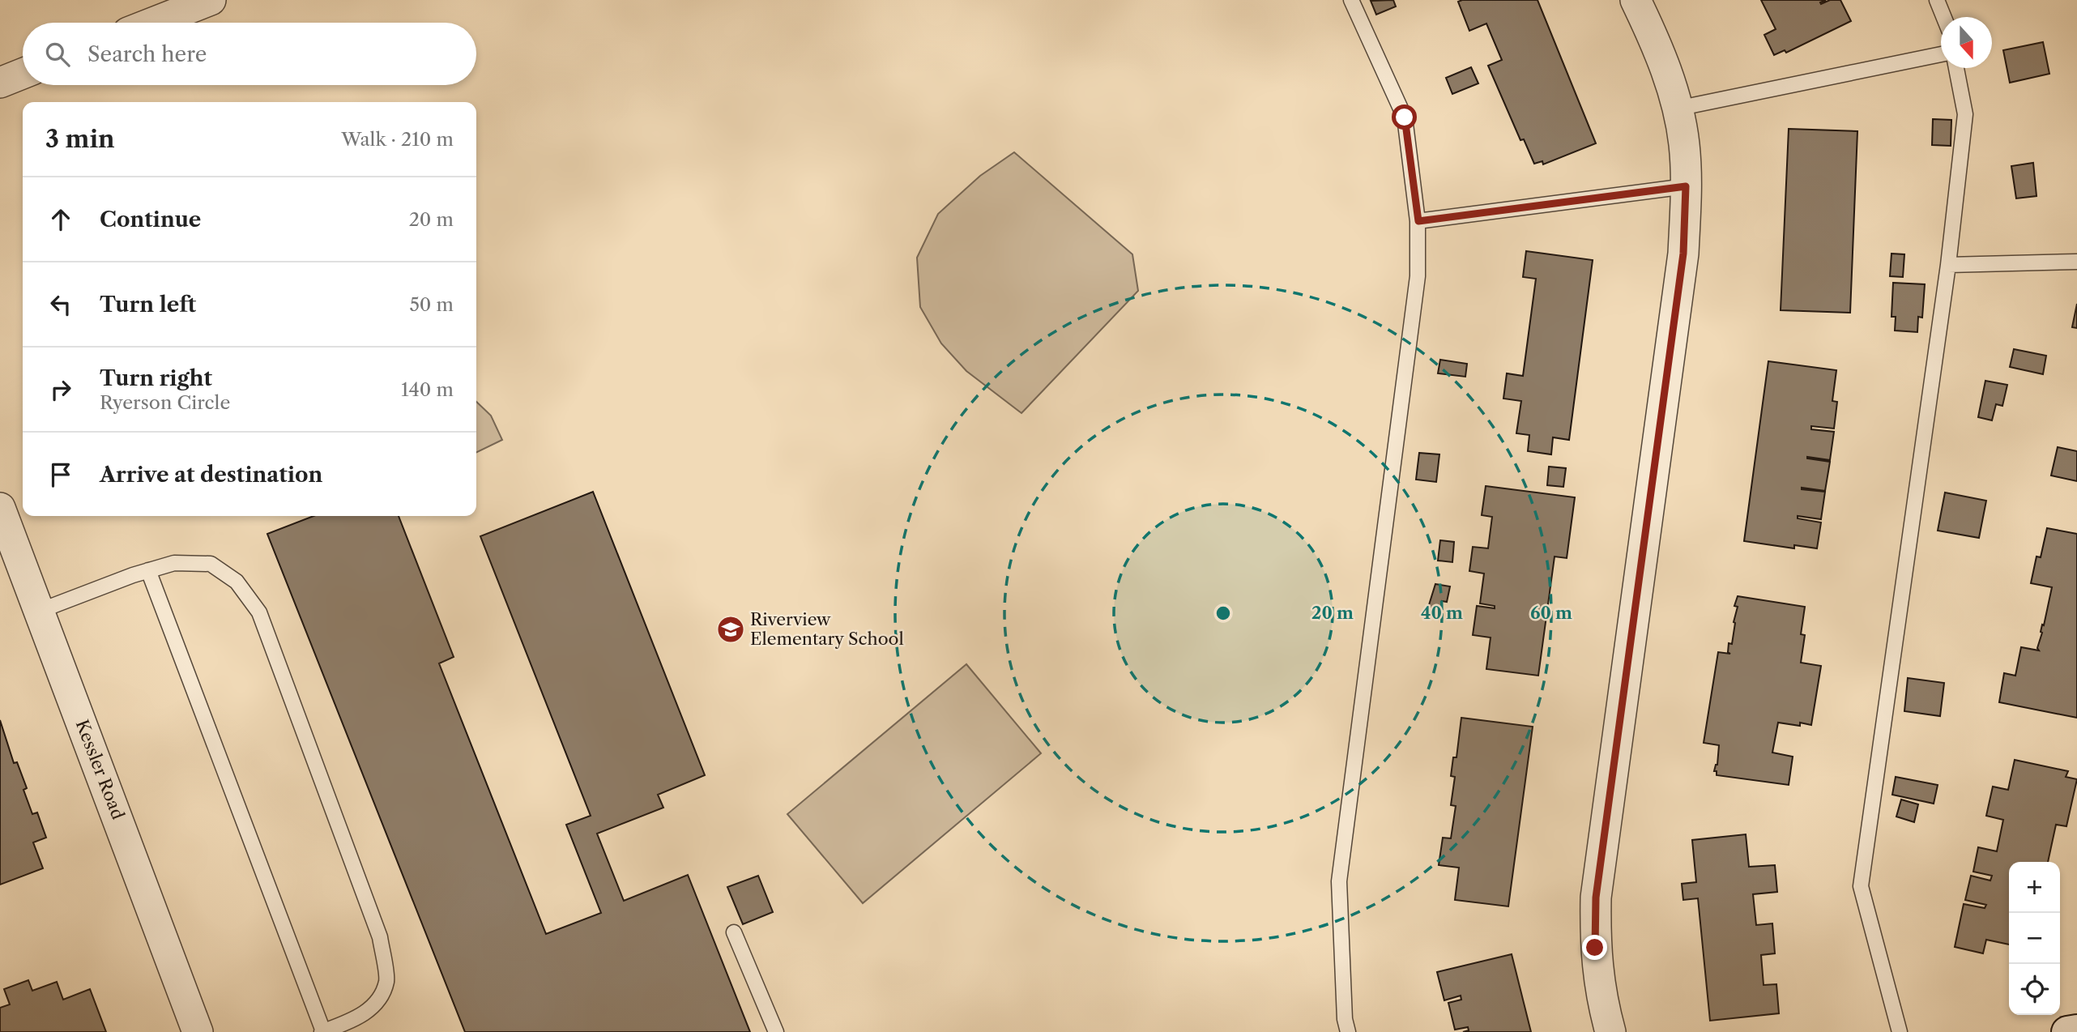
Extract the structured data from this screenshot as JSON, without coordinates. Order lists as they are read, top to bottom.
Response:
{
  "streets": {
    "street": ["Kessler Road"]
  },
  "places": {
    "school or university": ["Riverview Elementary School"]
  },
  "north": "bottom",
  "page": {
    "search": "Search here",
    "heading": ["3 min", "Walk · 210 m"],
    "list": [
      ["Continue", "20 m"],
      ["Turn left", "50 m"],
      ["Turn right", "Ryerson Circle", "140 m"],
      "Arrive at destination"
    ],
    "map_buttons": ["+", "−"]
  },
  "rings": ["20 m", "40 m", "60 m"]
}
